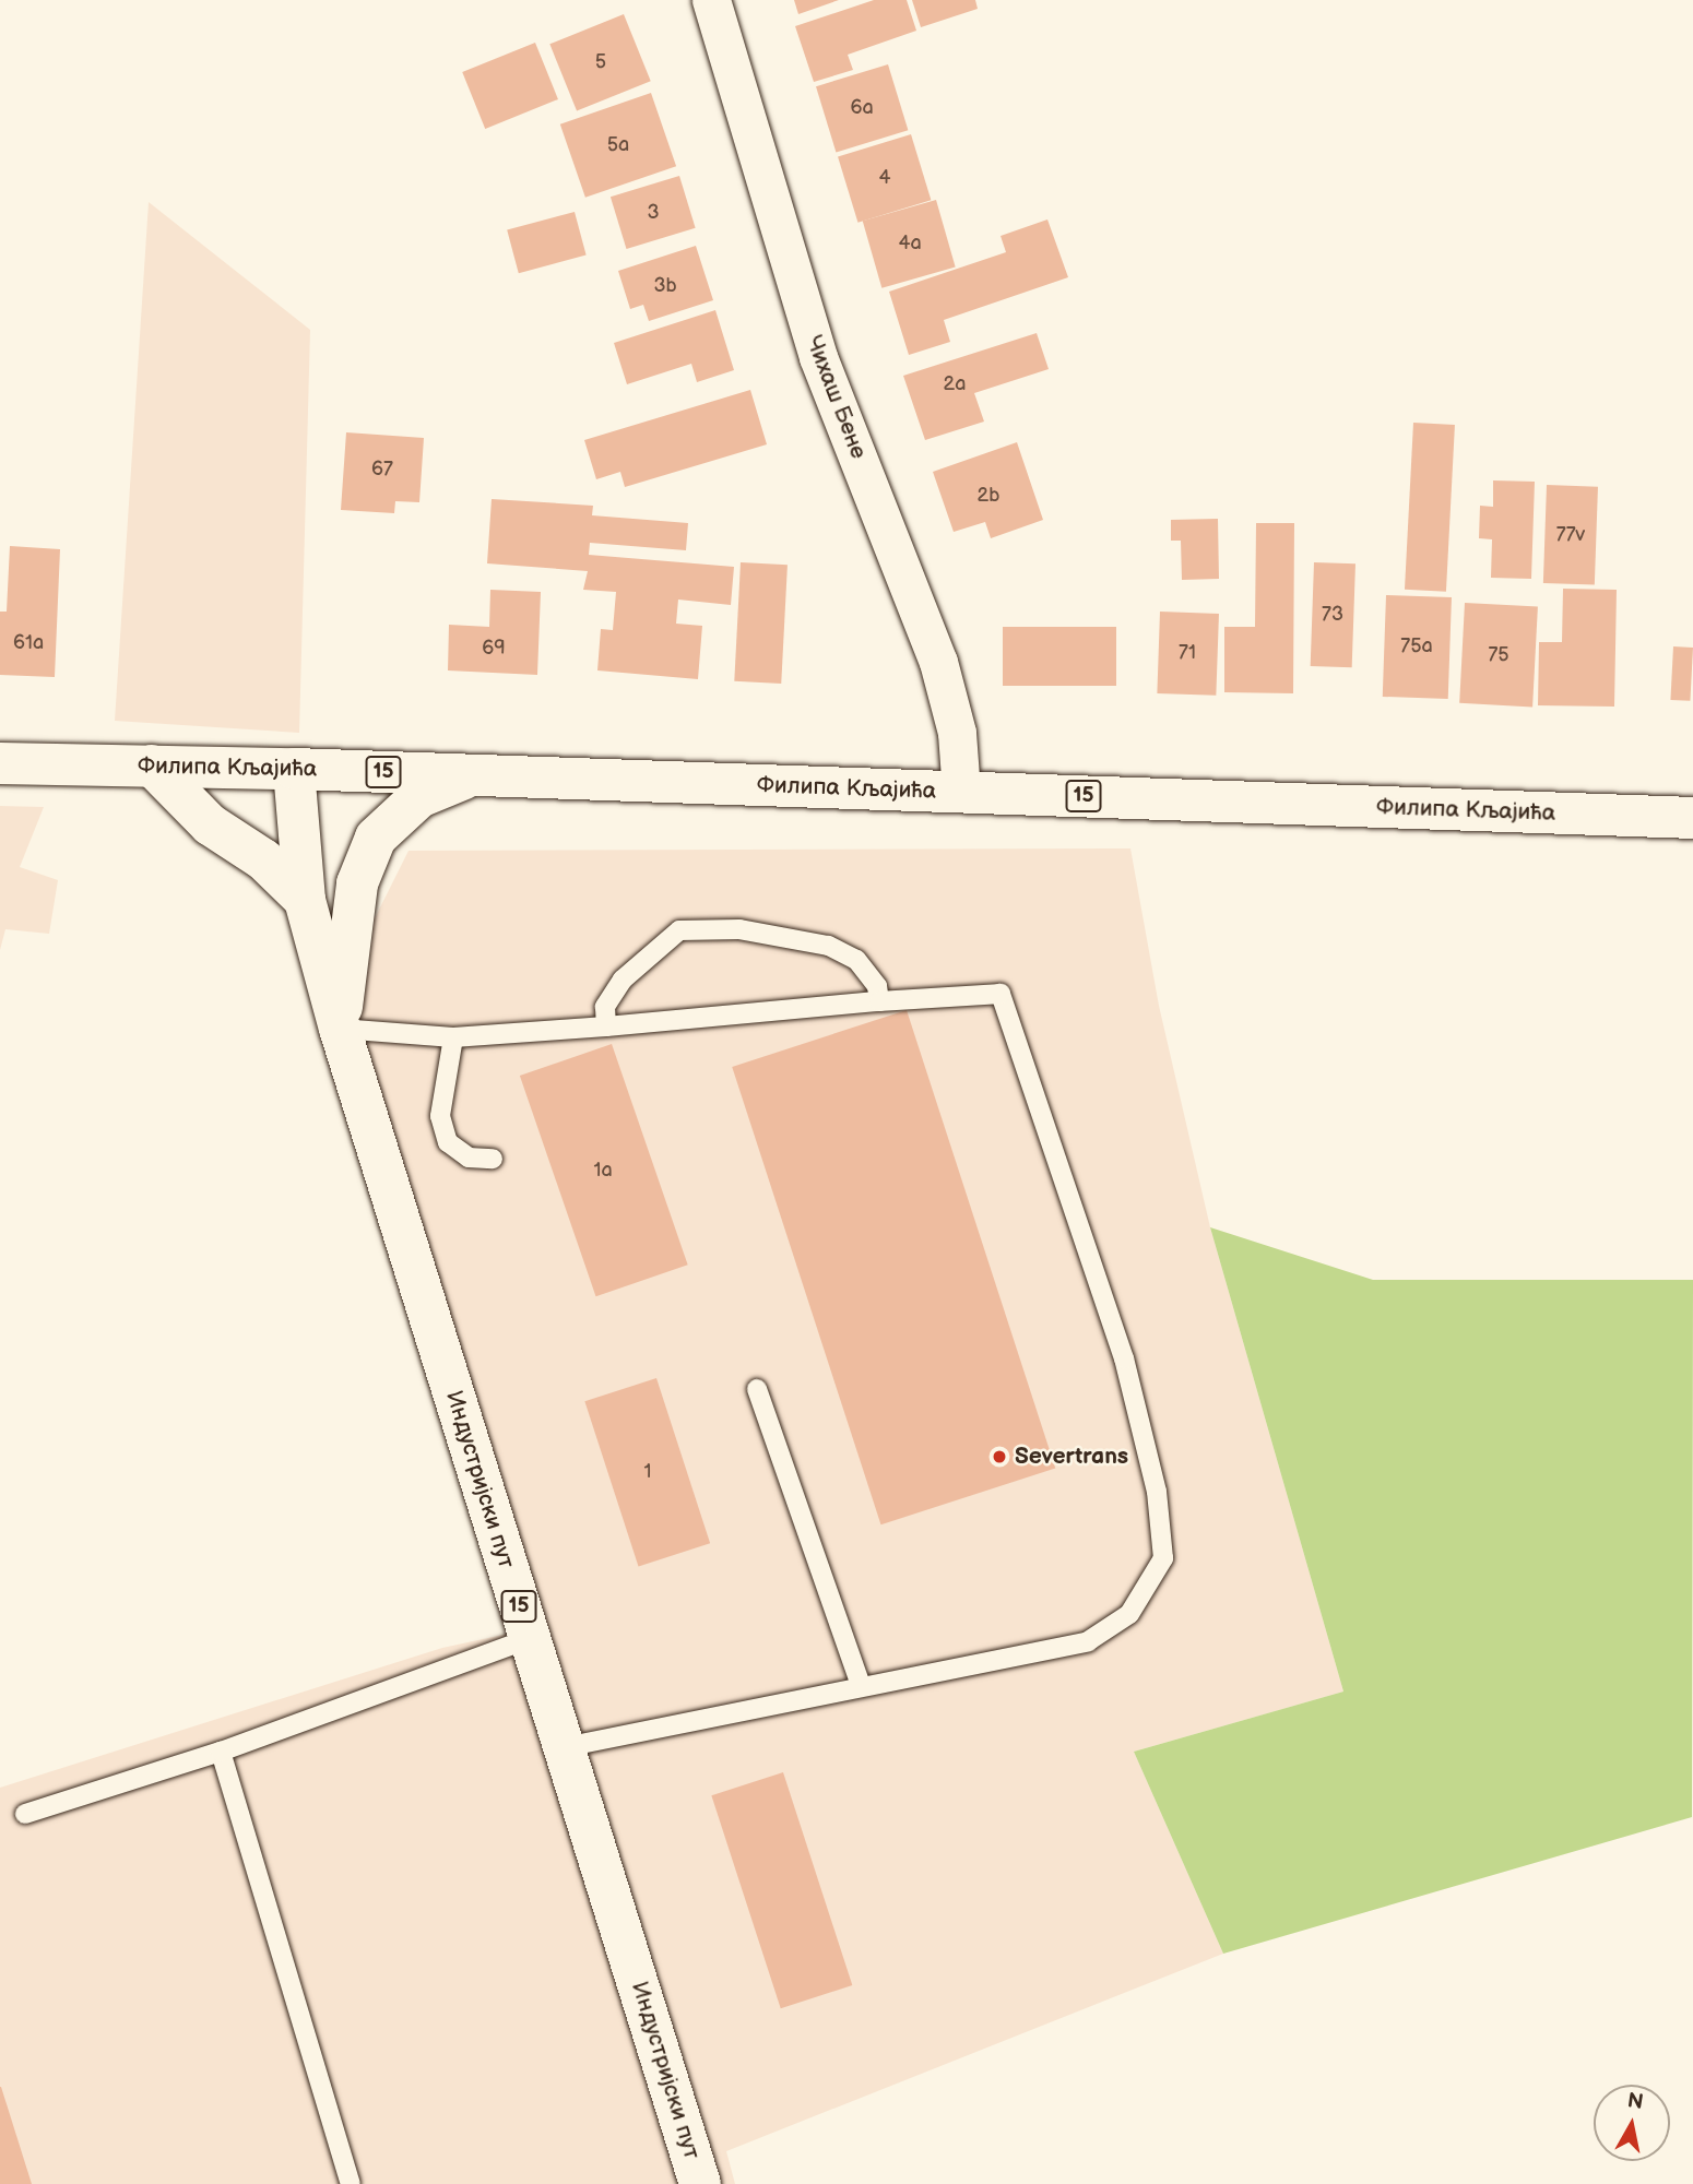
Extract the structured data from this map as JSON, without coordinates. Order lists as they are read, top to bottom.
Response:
{
  "streets": {
    "main road": ["Филипа Кљајића", "15", "Индустријски пут"],
    "street": ["Чихаш Бене"]
  },
  "crossings": [
    ["Чихаш Бене", "Филипа Кљајића"],
    ["Филипа Кљајића", "Индустријски пут"]
  ],
  "places": ["Severtrans"],
  "house_numbers": [
    "5",
    "6a",
    "5a",
    "4",
    "3",
    "4a",
    "3b",
    "2a",
    "67",
    "2b",
    "77v",
    "73",
    "61a",
    "75a",
    "69",
    "71",
    "75",
    "1a",
    "1"
  ],
  "north": "top"
}
